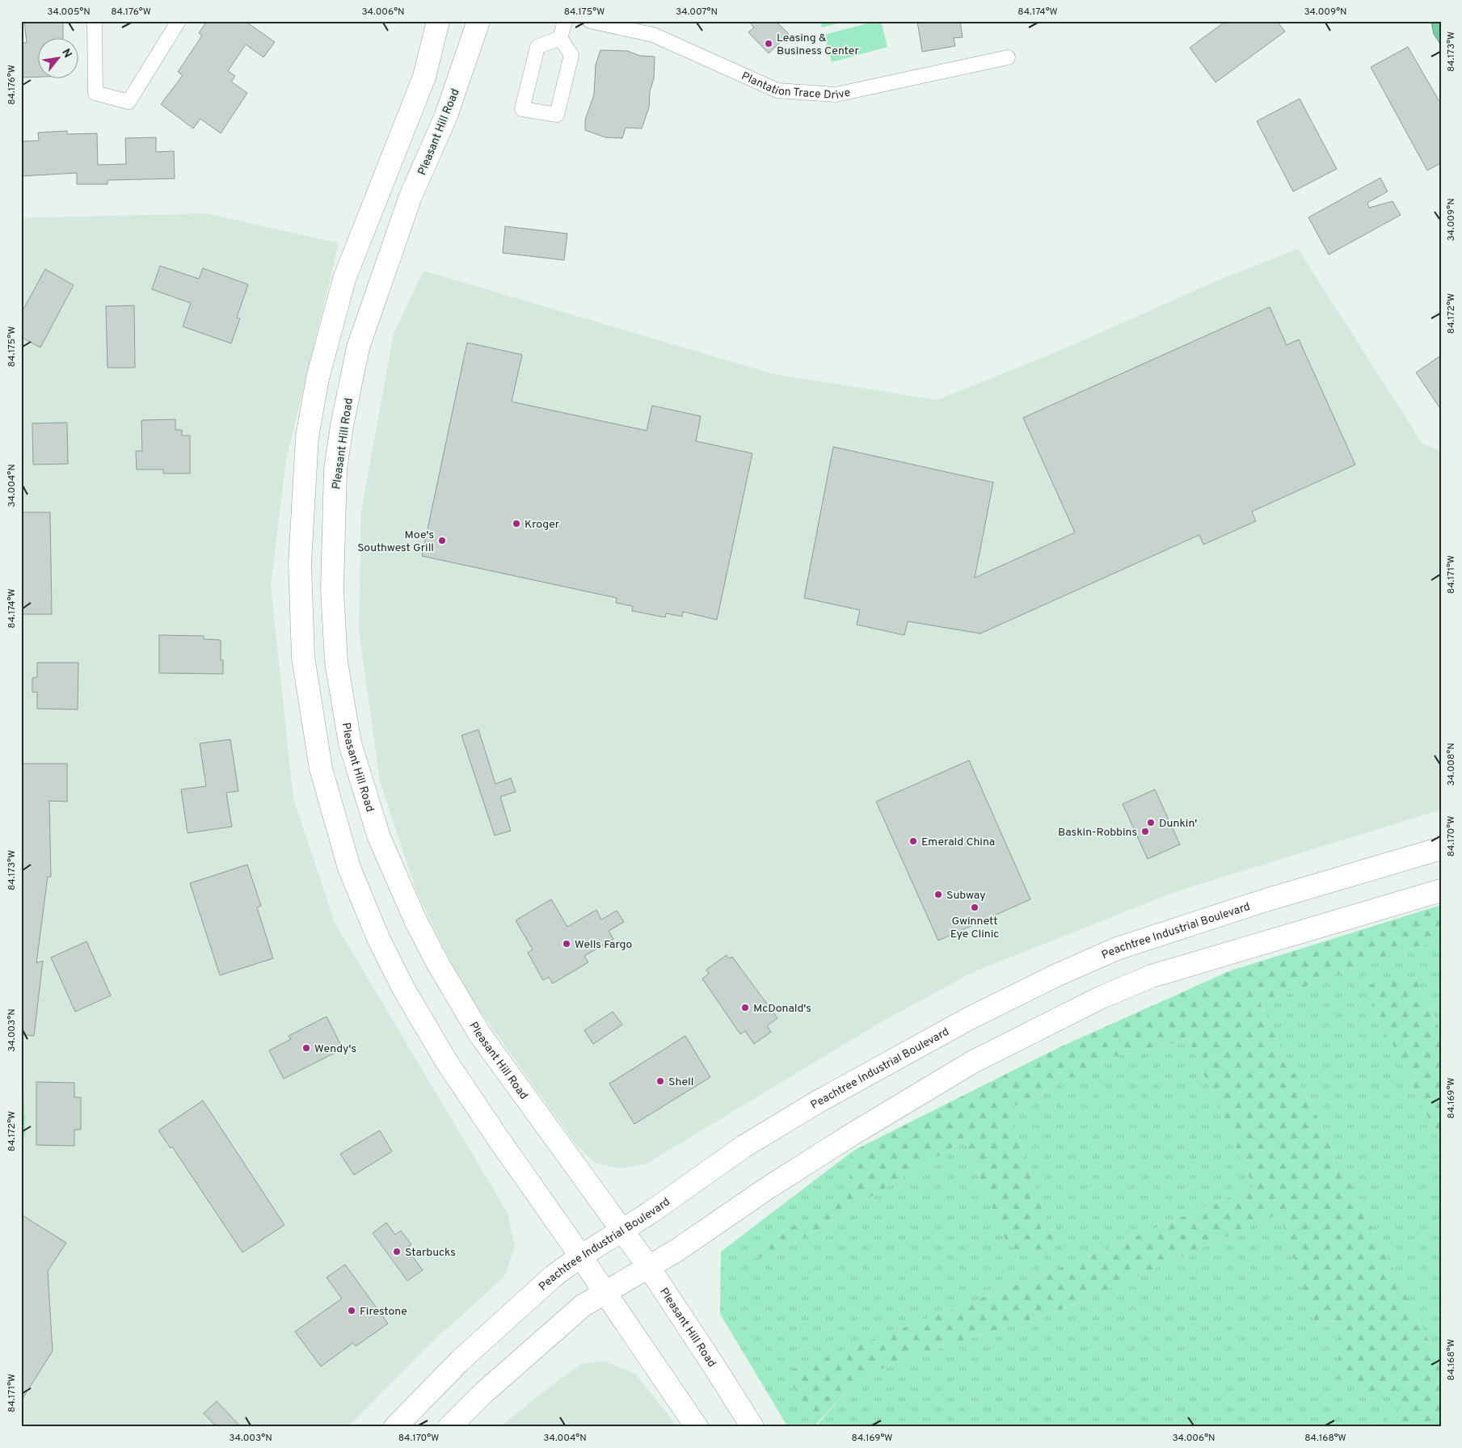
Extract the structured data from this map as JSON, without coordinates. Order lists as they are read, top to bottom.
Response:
{
  "streets": {
    "highway": ["Pleasant Hill Road", "Peachtree Industrial Boulevard"],
    "street": ["Plantation Trace Drive"]
  },
  "crossings": [
    ["Pleasant Hill Road", "Peachtree Industrial Boulevard"]
  ],
  "places": [
    "Leasing & Business Center",
    "Kroger",
    "Moe's Southwest Grill",
    "Dunkin'",
    "Baskin-Robbins",
    "Emerald China",
    "Subway",
    "Gwinnett Eye Clinic",
    "Wells Fargo",
    "McDonald's",
    "Wendy's",
    "Shell",
    "Starbucks",
    "Firestone"
  ],
  "north": "top right",
  "coordinates": [
    "34.005°N",
    "84.176°W",
    "34.006°N",
    "84.175°W",
    "34.007°N",
    "84.174°W",
    "34.009°N",
    "84.173°W",
    "84.172°W",
    "34.004°N",
    "84.171°W",
    "34.008°N",
    "84.170°W",
    "34.003°N",
    "84.169°W",
    "84.168°W"
  ]
}
